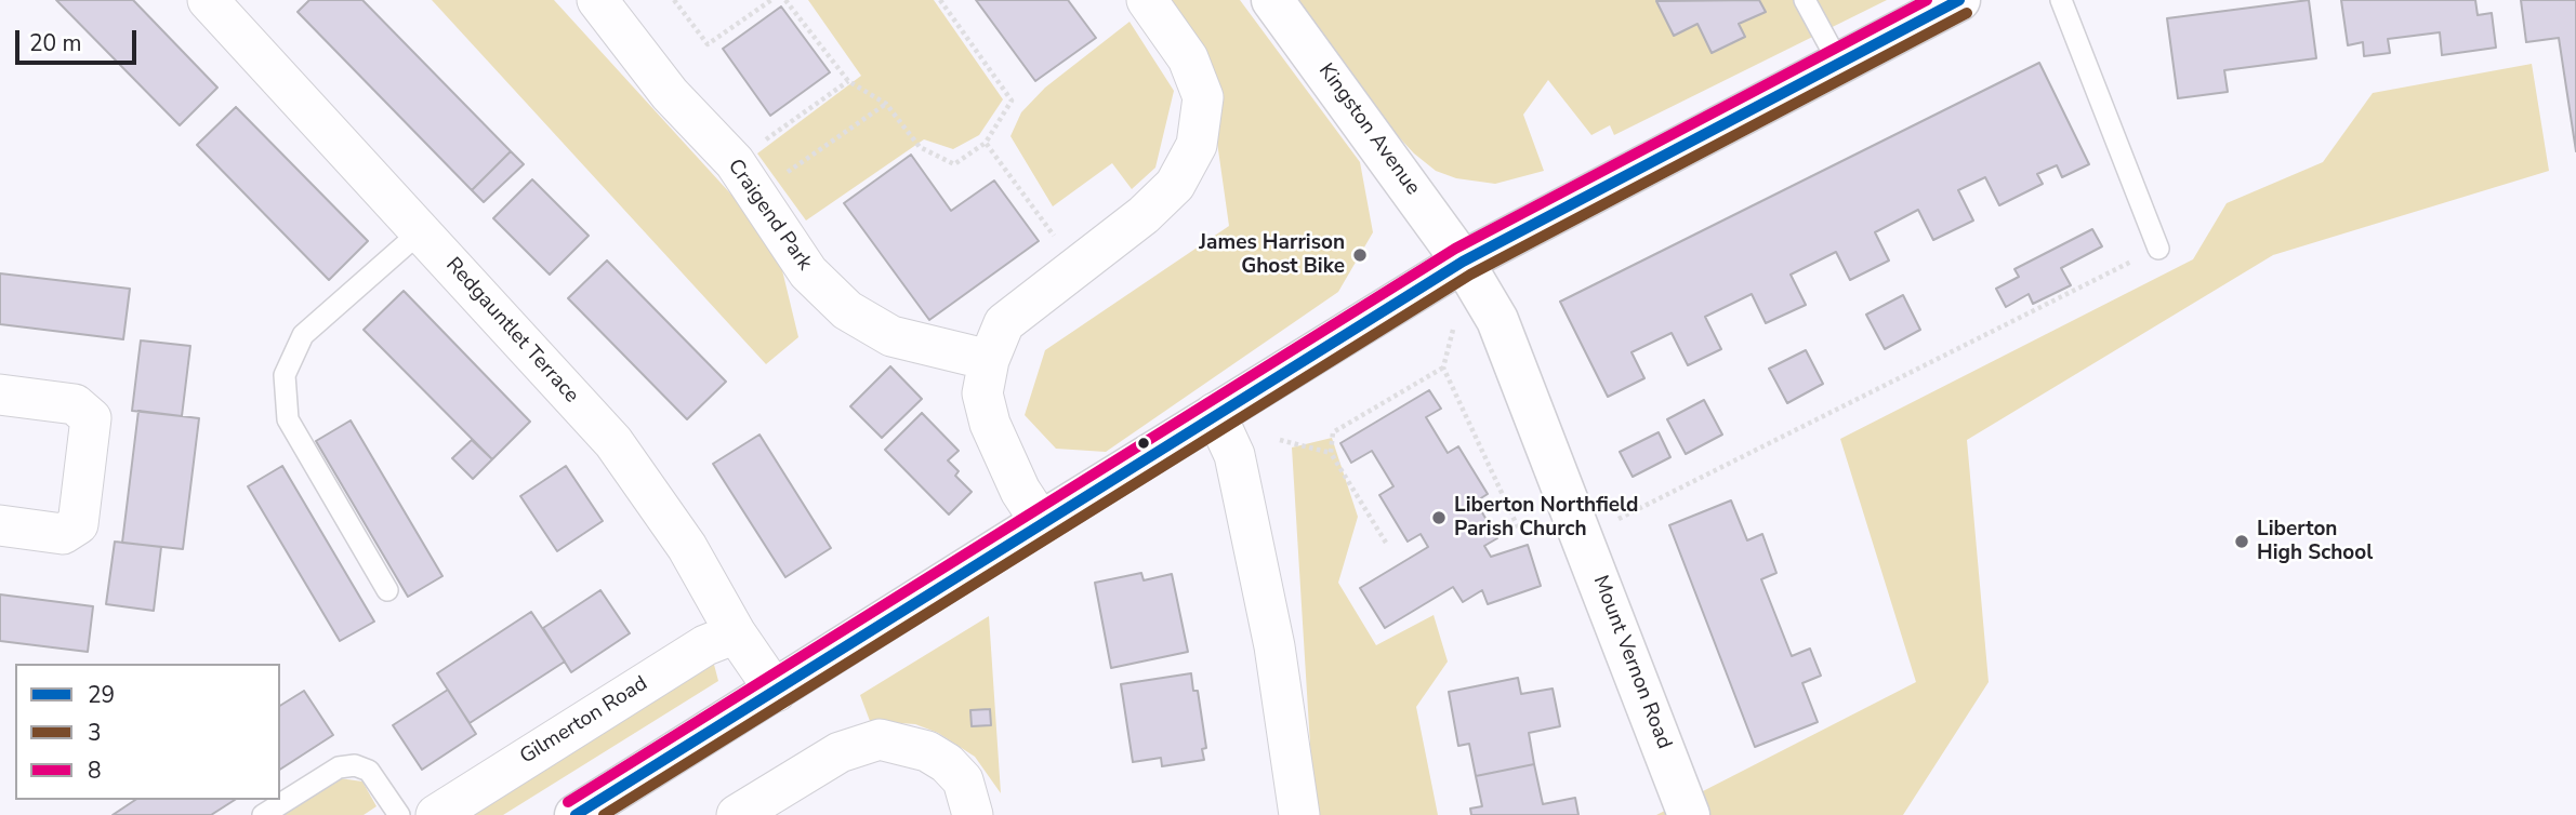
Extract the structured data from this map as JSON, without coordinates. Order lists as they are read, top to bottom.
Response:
{
  "streets": {
    "main road": ["Kingston Avenue", "Mount Vernon Road"],
    "street": ["Craigend Park", "Redgauntlet Terrace", "Gilmerton Road"]
  },
  "crossings": [
    ["Kingston Avenue", "Mount Vernon Road"],
    ["Redgauntlet Terrace", "Gilmerton Road"]
  ],
  "places": ["James Harrison Ghost Bike", "Liberton Northfield Parish Church", "Liberton High School"],
  "lines": ["transit line 29", "transit line 8", "transit line 3"],
  "legend": ["29", "3", "8"],
  "scale_bar": "20 m"
}
